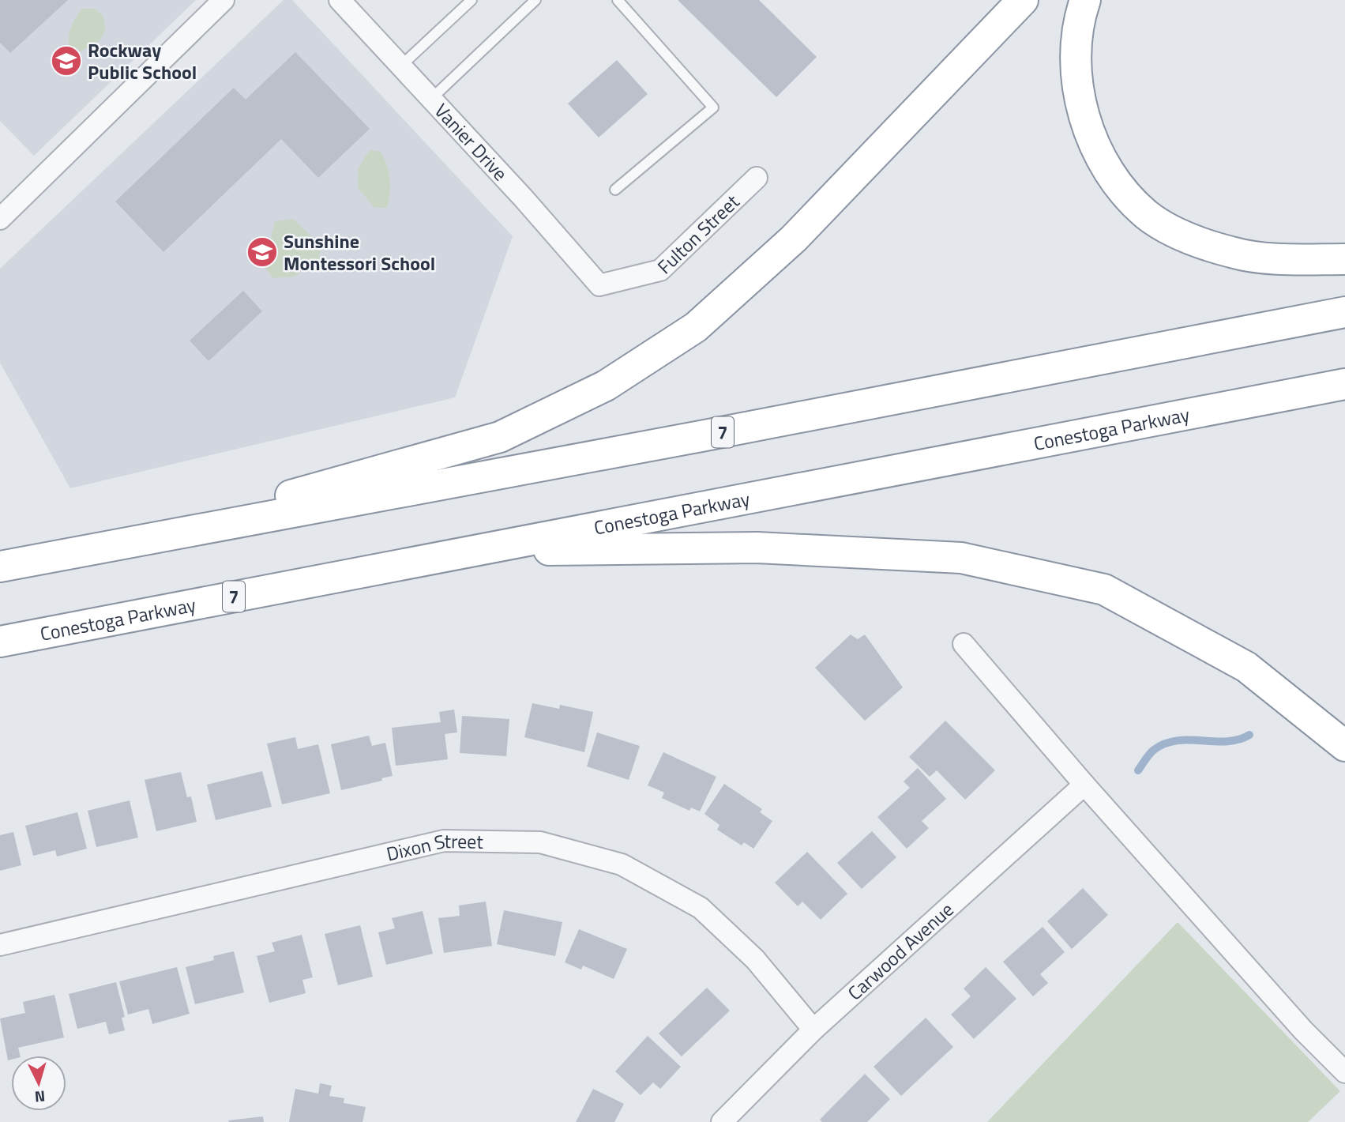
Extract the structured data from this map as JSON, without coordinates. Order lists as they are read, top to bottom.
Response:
{
  "streets": {
    "highway": ["Conestoga Parkway", "7"],
    "street": [
      "Vanier Drive",
      "Fulton Street",
      "Dixon Street",
      "Carwood Avenue"
    ]
  },
  "crossings": [
    ["Vanier Drive", "Fulton Street"],
    ["Dixon Street", "Carwood Avenue"]
  ],
  "places": {
    "school or university": ["Rockway Public School", "Sunshine Montessori School"]
  },
  "north": "bottom"
}
